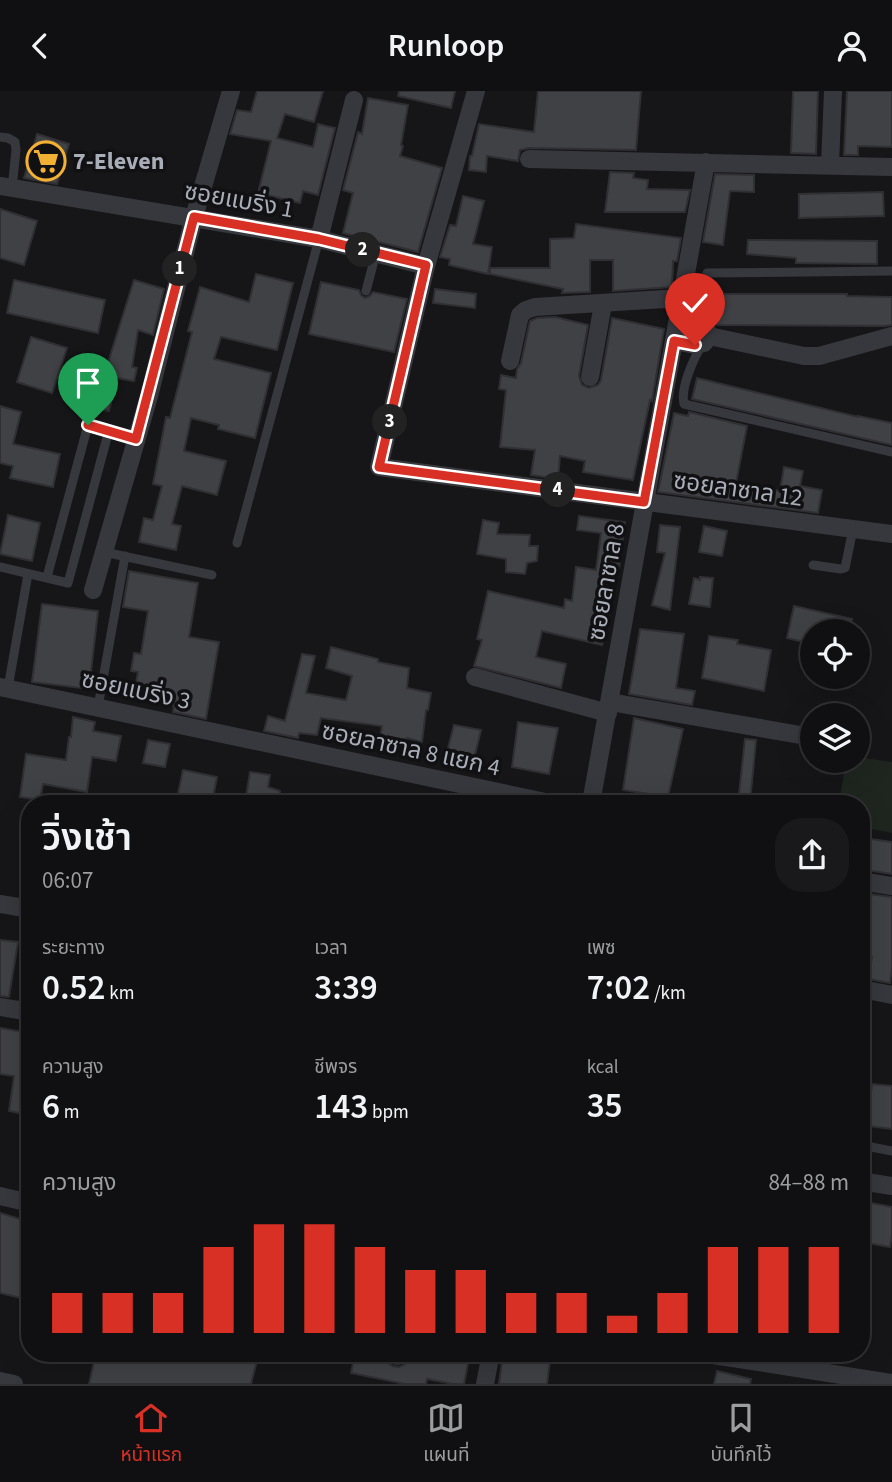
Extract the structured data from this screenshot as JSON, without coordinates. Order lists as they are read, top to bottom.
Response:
{
  "streets": {
    "street": [
      "ซอยแบริ่ง 1",
      "ซอยลาซาล 12",
      "ซอยลาซาล 8",
      "ซอยแบริ่ง 3",
      "ซอยลาซาล 8 แยก 4"
    ]
  },
  "crossings": [
    ["ซอยแบริ่ง 1", "ซอยลาซาล 12"],
    ["ซอยลาซาล 12", "ซอยลาซาล 8"],
    ["ซอยแบริ่ง 3", "ซอยลาซาล 8 แยก 4"]
  ],
  "places": {
    "supermarket": ["7-Eleven"]
  },
  "page": {
    "header": "Runloop",
    "pins": [
      "2",
      "1",
      "3",
      "4"
    ],
    "heading": ["วิ่งเช้า", "06:07"],
    "stats": [
      ["ระยะทาง", "0.52 km"],
      ["เวลา", "3:39"],
      ["เพซ", "7:02 /km"],
      ["ความสูง", "6 m"],
      ["ชีพจร", "143 bpm"],
      ["kcal", "35"]
    ],
    "chart": ["ความสูง", "84–88 m"],
    "tabs": ["หน้าแรก", "แผนที่", "บันทึกไว้"]
  }
}
